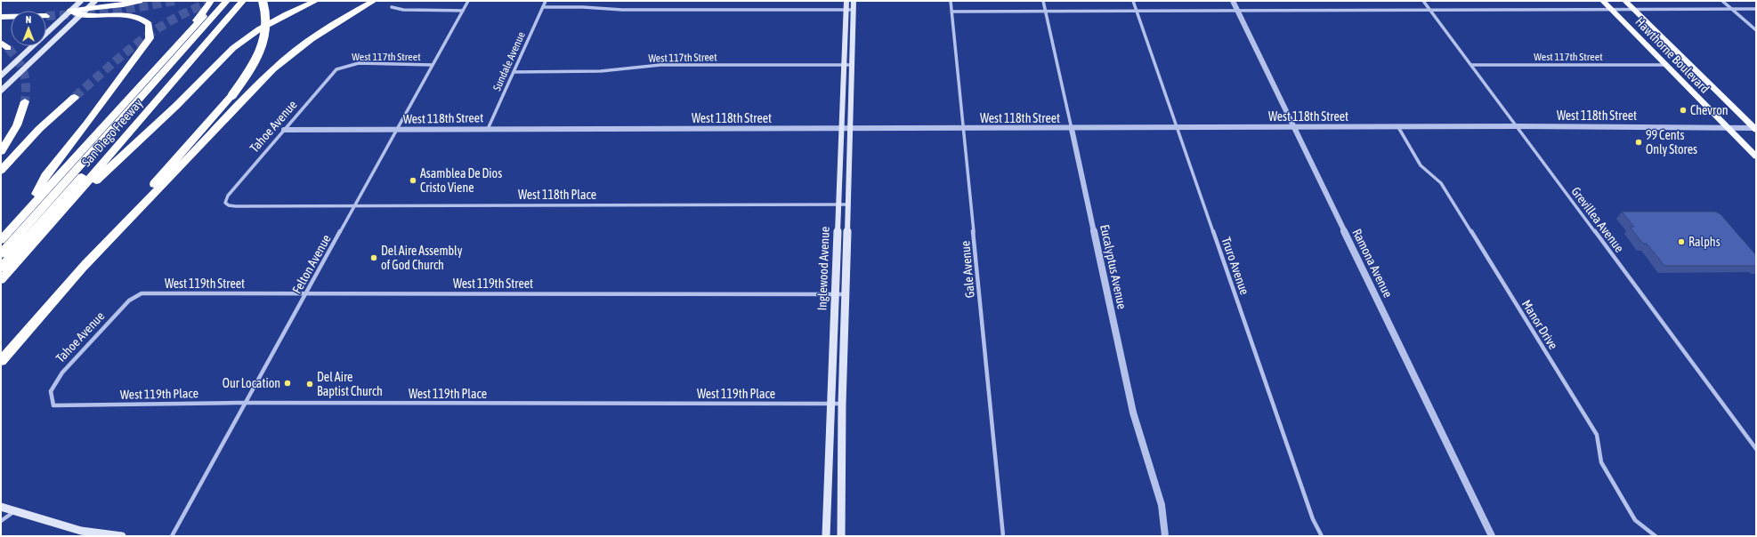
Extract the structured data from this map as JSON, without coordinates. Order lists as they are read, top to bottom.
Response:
{
  "streets": {
    "highway": ["San Diego Freeway"],
    "main road": ["Hawthorne Boulevard", "Inglewood Avenue"],
    "street": [
      "West 117th Street",
      "Sundale Avenue",
      "West 118th Street",
      "Tahoe Avenue",
      "West 118th Place",
      "Grevillea Avenue",
      "Ramona Avenue",
      "Felton Avenue",
      "Truro Avenue",
      "Eucalyptus Avenue",
      "Gale Avenue",
      "West 119th Street",
      "Manor Drive",
      "West 119th Place"
    ]
  },
  "crossings": [
    ["Hawthorne Boulevard", "West 117th Street"],
    ["Hawthorne Boulevard", "West 118th Street"],
    ["West 117th Street", "Sundale Avenue"],
    ["West 117th Street", "Tahoe Avenue"],
    ["West 117th Street", "Grevillea Avenue"],
    ["West 117th Street", "Felton Avenue"],
    ["West 117th Street", "Inglewood Avenue"],
    ["Sundale Avenue", "West 118th Street"],
    ["West 118th Street", "Tahoe Avenue"],
    ["West 118th Street", "Grevillea Avenue"],
    ["West 118th Street", "Ramona Avenue"],
    ["West 118th Street", "Felton Avenue"],
    ["West 118th Street", "Truro Avenue"],
    ["West 118th Street", "Eucalyptus Avenue"],
    ["West 118th Street", "Inglewood Avenue"],
    ["West 118th Street", "Gale Avenue"],
    ["West 118th Street", "Manor Drive"],
    ["Tahoe Avenue", "West 118th Place"],
    ["Tahoe Avenue", "West 119th Street"],
    ["Tahoe Avenue", "West 119th Place"],
    ["West 118th Place", "Felton Avenue"],
    ["West 118th Place", "Inglewood Avenue"],
    ["Felton Avenue", "West 119th Street"],
    ["Felton Avenue", "West 119th Place"],
    ["Inglewood Avenue", "West 119th Street"],
    ["Inglewood Avenue", "West 119th Place"]
  ],
  "places": [
    "Chevron",
    "99 Cents Only Stores",
    "Asamblea De Dios Cristo Viene",
    "Ralphs",
    "Del Aire Assembly of God Church",
    "Our Location",
    "Del Aire Baptist Church"
  ],
  "north": "top"
}
